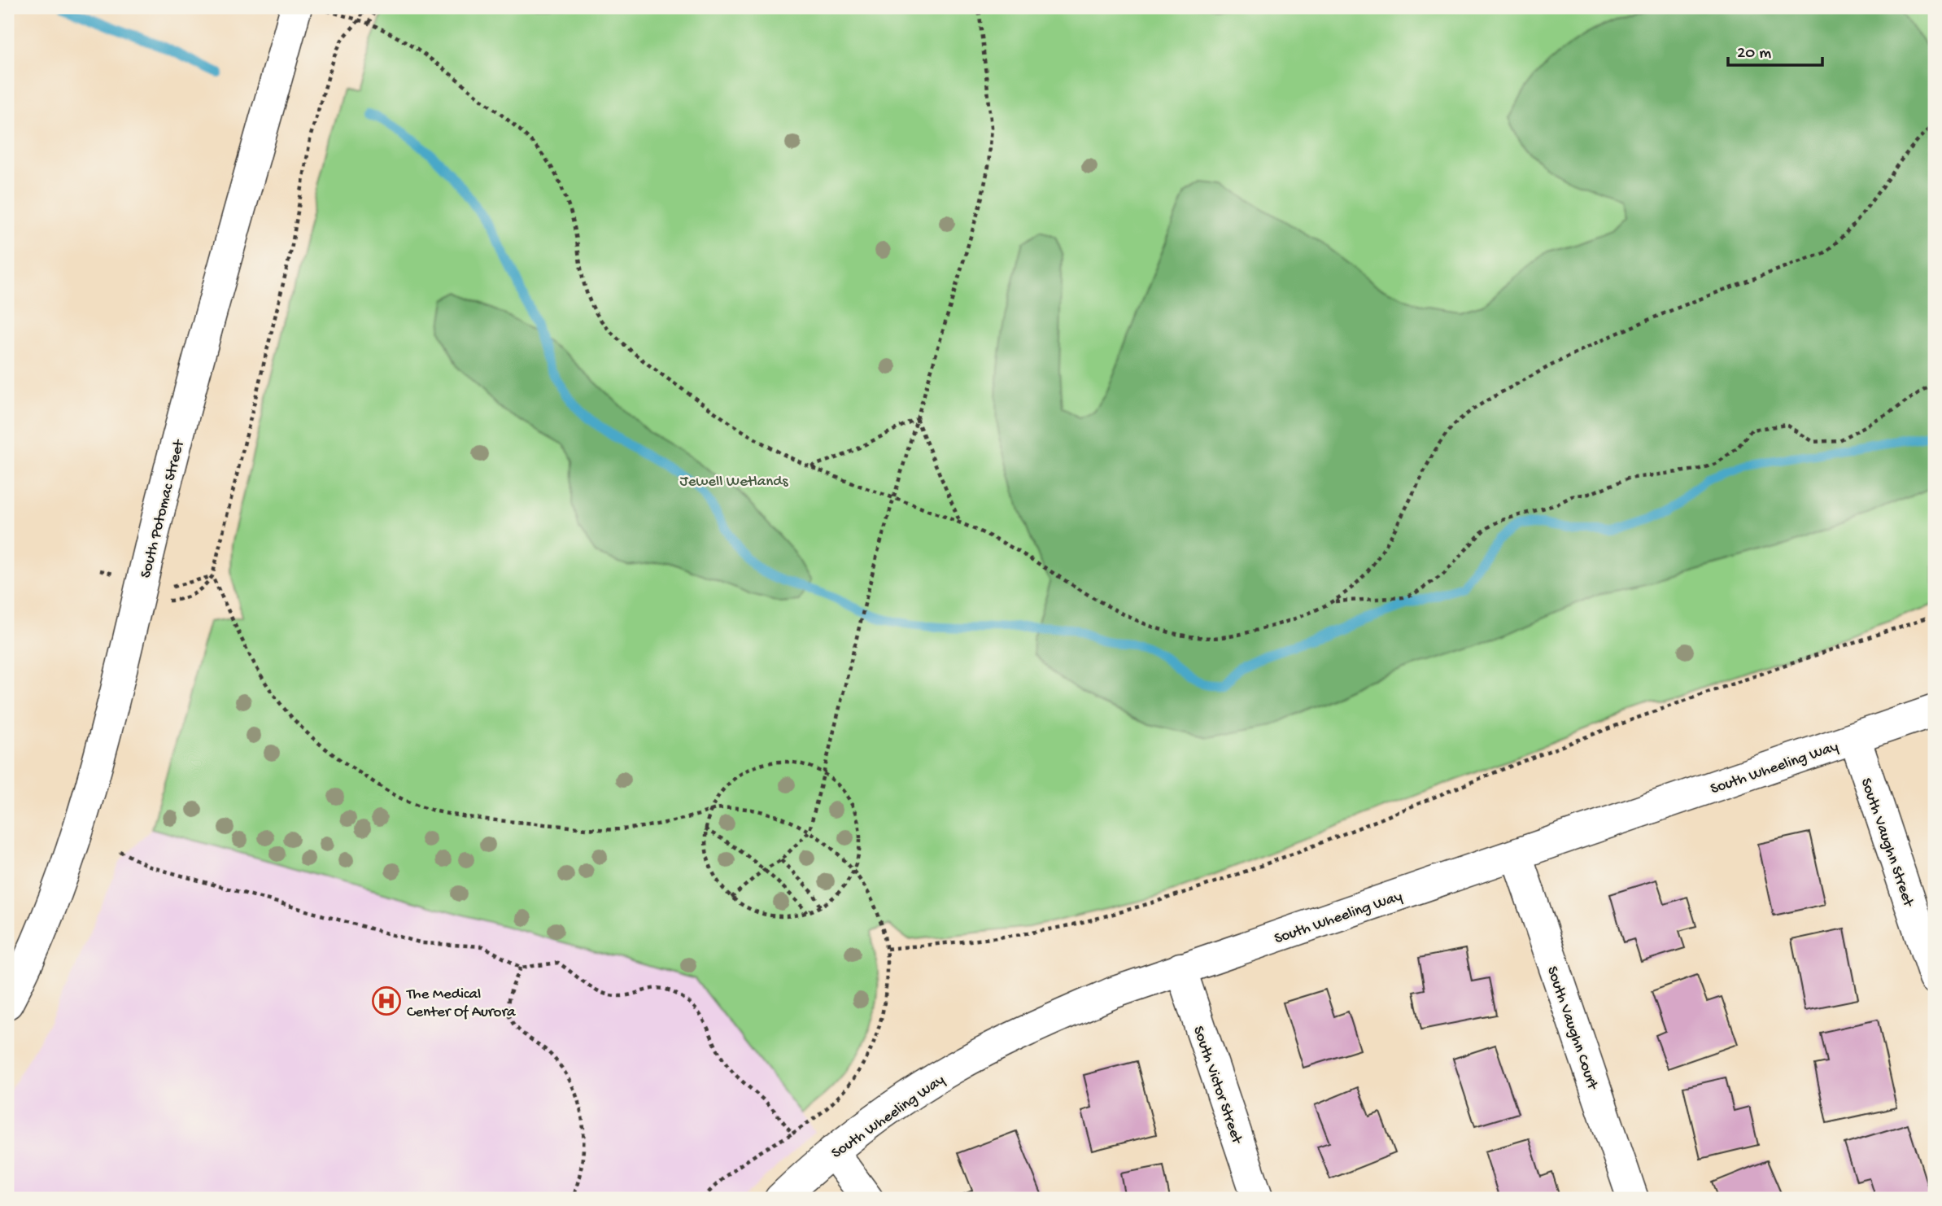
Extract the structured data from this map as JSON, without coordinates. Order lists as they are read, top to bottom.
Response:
{
  "streets": {
    "street": [
      "South Potomac Street",
      "South Wheeling Way",
      "South Vaughn Street",
      "South Vaughn Court",
      "South Victor Street"
    ]
  },
  "crossings": [
    ["South Wheeling Way", "South Vaughn Street"],
    ["South Wheeling Way", "South Vaughn Court"],
    ["South Wheeling Way", "South Victor Street"]
  ],
  "parks": ["Jewell Wetlands"],
  "places": {
    "hospital": ["The Medical Center Of Aurora"]
  },
  "scale_bar": "20 m"
}
